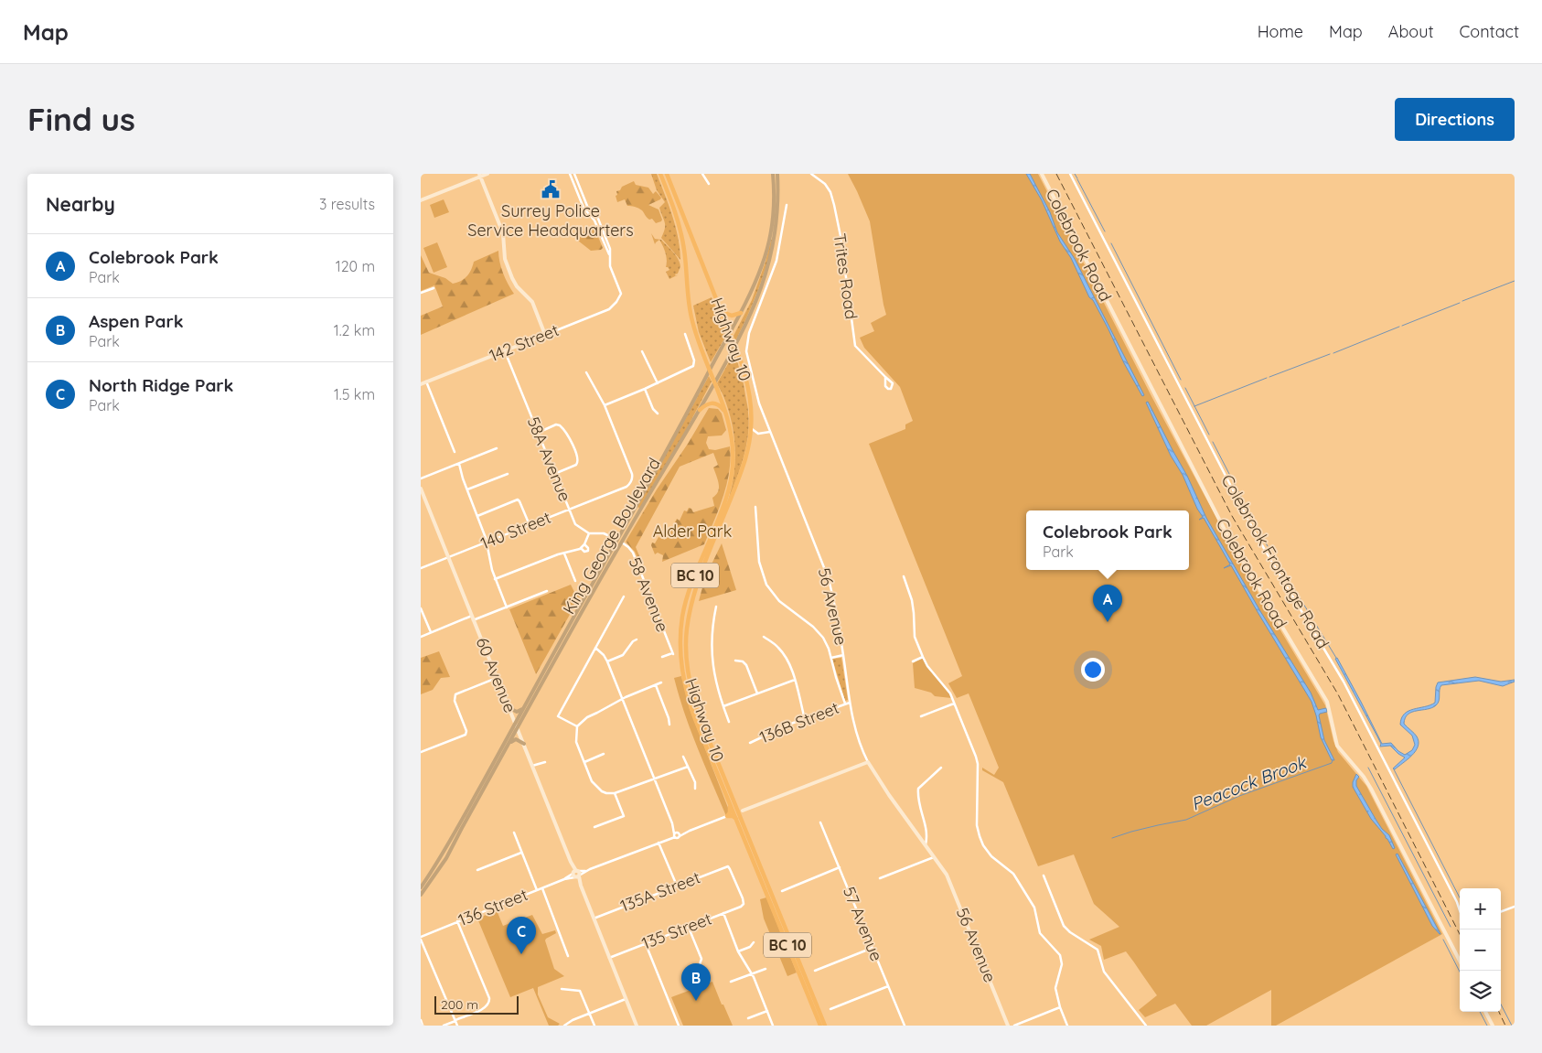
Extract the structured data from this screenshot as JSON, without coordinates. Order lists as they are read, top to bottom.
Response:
{
  "streets": {
    "highway": ["Highway 10", "BC 10"],
    "main road": ["King George Boulevard"],
    "street": [
      "Colebrook Road",
      "Trites Road",
      "142 Street",
      "58A Avenue",
      "140 Street",
      "Colebrook Frontage Road",
      "58 Avenue",
      "56 Avenue",
      "60 Avenue",
      "136B Street",
      "135A Street",
      "136 Street",
      "57 Avenue",
      "135 Street"
    ]
  },
  "crossings": [
    ["Highway 10", "King George Boulevard"],
    ["142 Street", "58A Avenue"],
    ["58A Avenue", "140 Street"],
    ["140 Street", "60 Avenue"],
    ["King George Boulevard", "58 Avenue"],
    ["King George Boulevard", "60 Avenue"],
    ["56 Avenue", "136B Street"],
    ["60 Avenue", "135A Street"],
    ["60 Avenue", "136 Street"],
    ["60 Avenue", "135 Street"],
    ["135A Street", "135 Street"]
  ],
  "water": ["Peacock Brook"],
  "parks": ["Alder Park"],
  "places": {
    "public building": ["Surrey Police Service Headquarters"]
  },
  "scale_bar": "200 m",
  "page": {
    "header": "Map",
    "nav": [
      "Home",
      "Map",
      "About",
      "Contact"
    ],
    "buttons": "Directions",
    "title": "Find us",
    "heading": ["Nearby", "3 results"],
    "list": [
      {
        "mark": "A",
        "name": "Colebrook Park",
        "note": "Park",
        "value": "120 m"
      },
      {
        "mark": "B",
        "name": "Aspen Park",
        "note": "Park",
        "value": "1.2 km"
      },
      {
        "mark": "C",
        "name": "North Ridge Park",
        "note": "Park",
        "value": "1.5 km"
      }
    ],
    "popup": ["Colebrook Park", "Park"],
    "pins": ["A", "C", "B"],
    "map_buttons": ["+", "−"],
    "scale": "200 m"
  }
}
